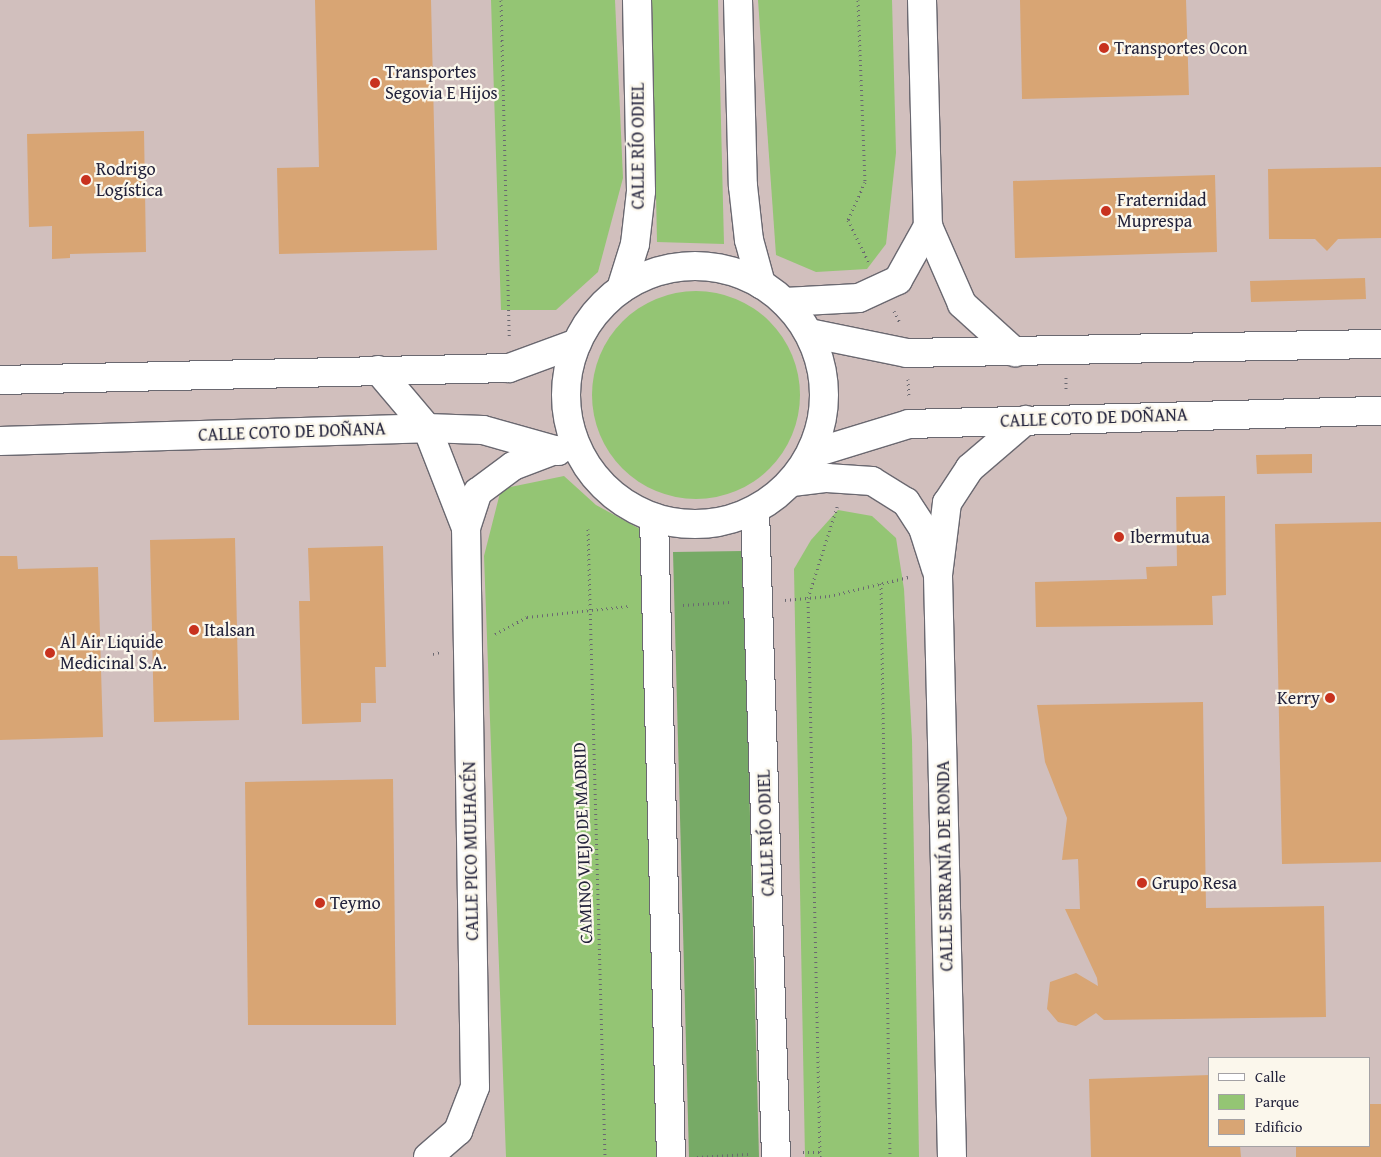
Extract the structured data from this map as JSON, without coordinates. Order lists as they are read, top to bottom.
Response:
{
  "streets": {
    "street": [
      "CALLE RÍO ODIEL",
      "CALLE COTO DE DOÑANA",
      "CALLE PICO MULHACÉN",
      "CALLE SERRANÍA DE RONDA"
    ],
    "path": ["CAMINO VIEJO DE MADRID"]
  },
  "crossings": [
    ["CALLE COTO DE DOÑANA", "CALLE PICO MULHACÉN"]
  ],
  "places": [
    "Transportes Ocon",
    "Transportes Segovia E Hijos",
    "Rodrigo Logística",
    "Fraternidad Muprespa",
    "Ibermutua",
    "Italsan",
    "Al Air Liquide Medicinal S.A.",
    "Kerry",
    "Grupo Resa",
    "Teymo"
  ],
  "legend": ["Calle", "Parque", "Edificio"]
}
